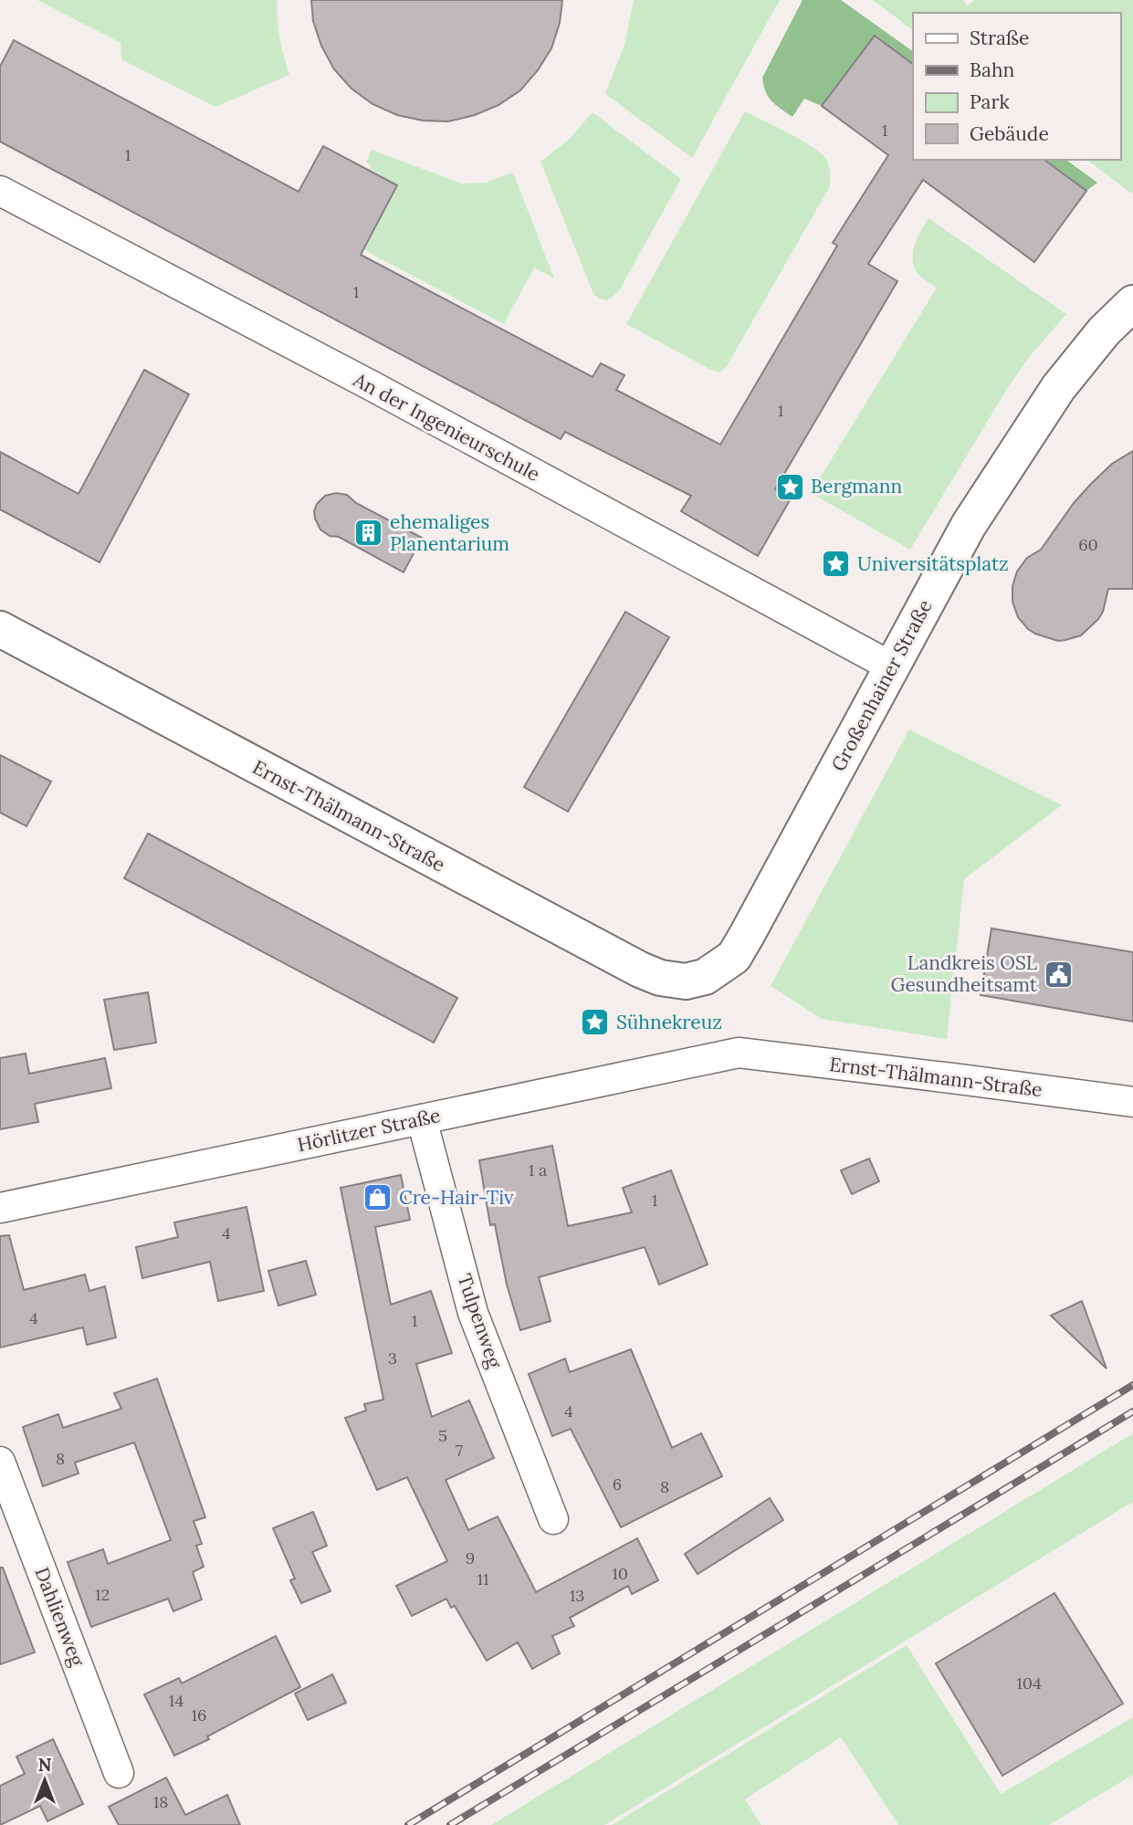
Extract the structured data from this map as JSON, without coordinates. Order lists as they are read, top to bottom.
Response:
{
  "streets": {
    "main road": ["Großenhainer Straße", "Ernst-Thälmann-Straße"],
    "street": [
      "An der Ingenieurschule",
      "Hörlitzer Straße",
      "Tulpenweg",
      "Dahlienweg"
    ]
  },
  "crossings": [
    ["An der Ingenieurschule", "Großenhainer Straße"],
    ["Großenhainer Straße", "Ernst-Thälmann-Straße"],
    ["Ernst-Thälmann-Straße", "Hörlitzer Straße"],
    ["Hörlitzer Straße", "Tulpenweg"]
  ],
  "places": {
    "place": ["Bergmann", "Universitätsplatz", "Sühnekreuz"],
    "building": ["ehemaliges Planentarium"],
    "public building": ["Landkreis OSL Gesundheitsamt"],
    "shop": ["Cre-Hair-Tiv"]
  },
  "house_numbers": [
    "1",
    "1",
    "1",
    "1",
    "60",
    "1 a",
    "1",
    "4",
    "4",
    "1",
    "3",
    "4",
    "5",
    "7",
    "8",
    "6",
    "8",
    "9",
    "10",
    "11",
    "12",
    "13",
    "104",
    "14",
    "16",
    "18"
  ],
  "legend": [
    "Straße",
    "Bahn",
    "Park",
    "Gebäude"
  ],
  "north": "top"
}
